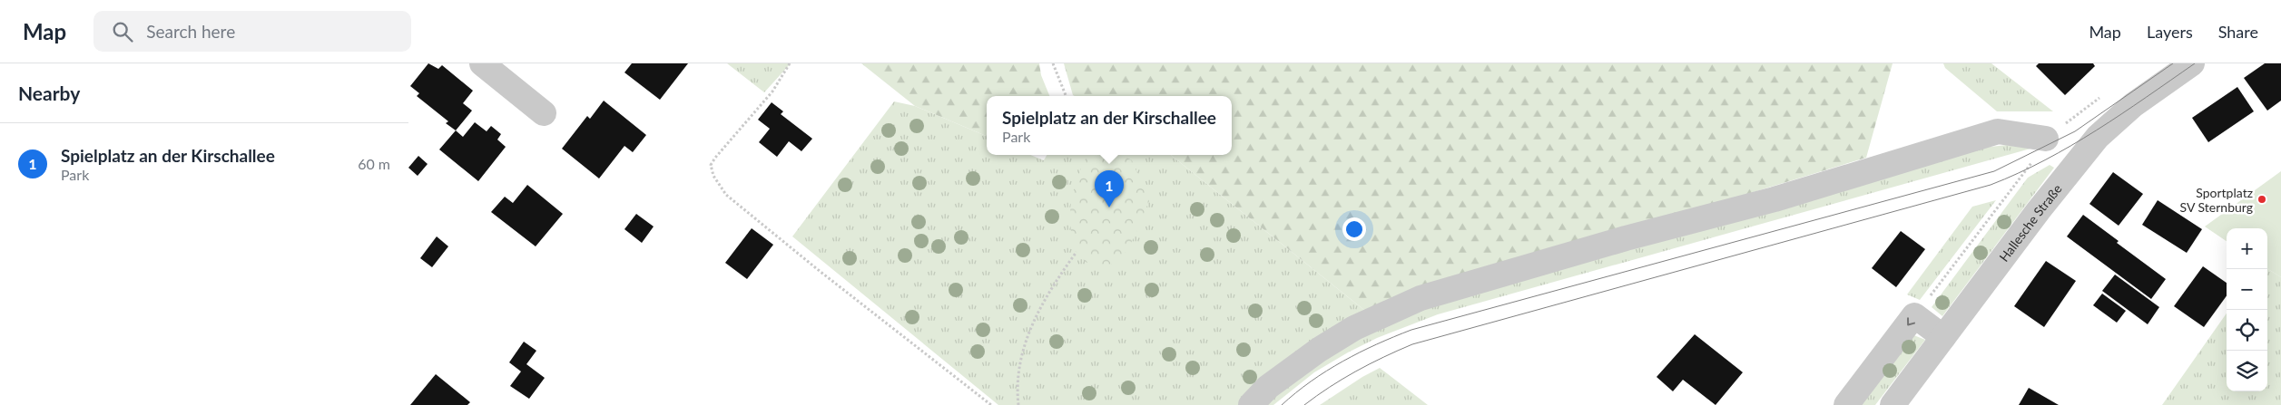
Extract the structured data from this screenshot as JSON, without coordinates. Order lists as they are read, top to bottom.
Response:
{
  "streets": {
    "street": ["Hallesche Straße"]
  },
  "places": ["Sportplatz SV Sternburg"],
  "page": {
    "header": "Map",
    "search": "Search here",
    "nav": ["Map", "Layers", "Share"],
    "heading": "Nearby",
    "popup": ["Spielplatz an der Kirschallee", "Park"],
    "list": [
      {
        "mark": "1",
        "name": "Spielplatz an der Kirschallee",
        "note": "Park",
        "value": "60 m"
      }
    ],
    "pins": "1",
    "map_buttons": ["+", "−"]
  }
}
